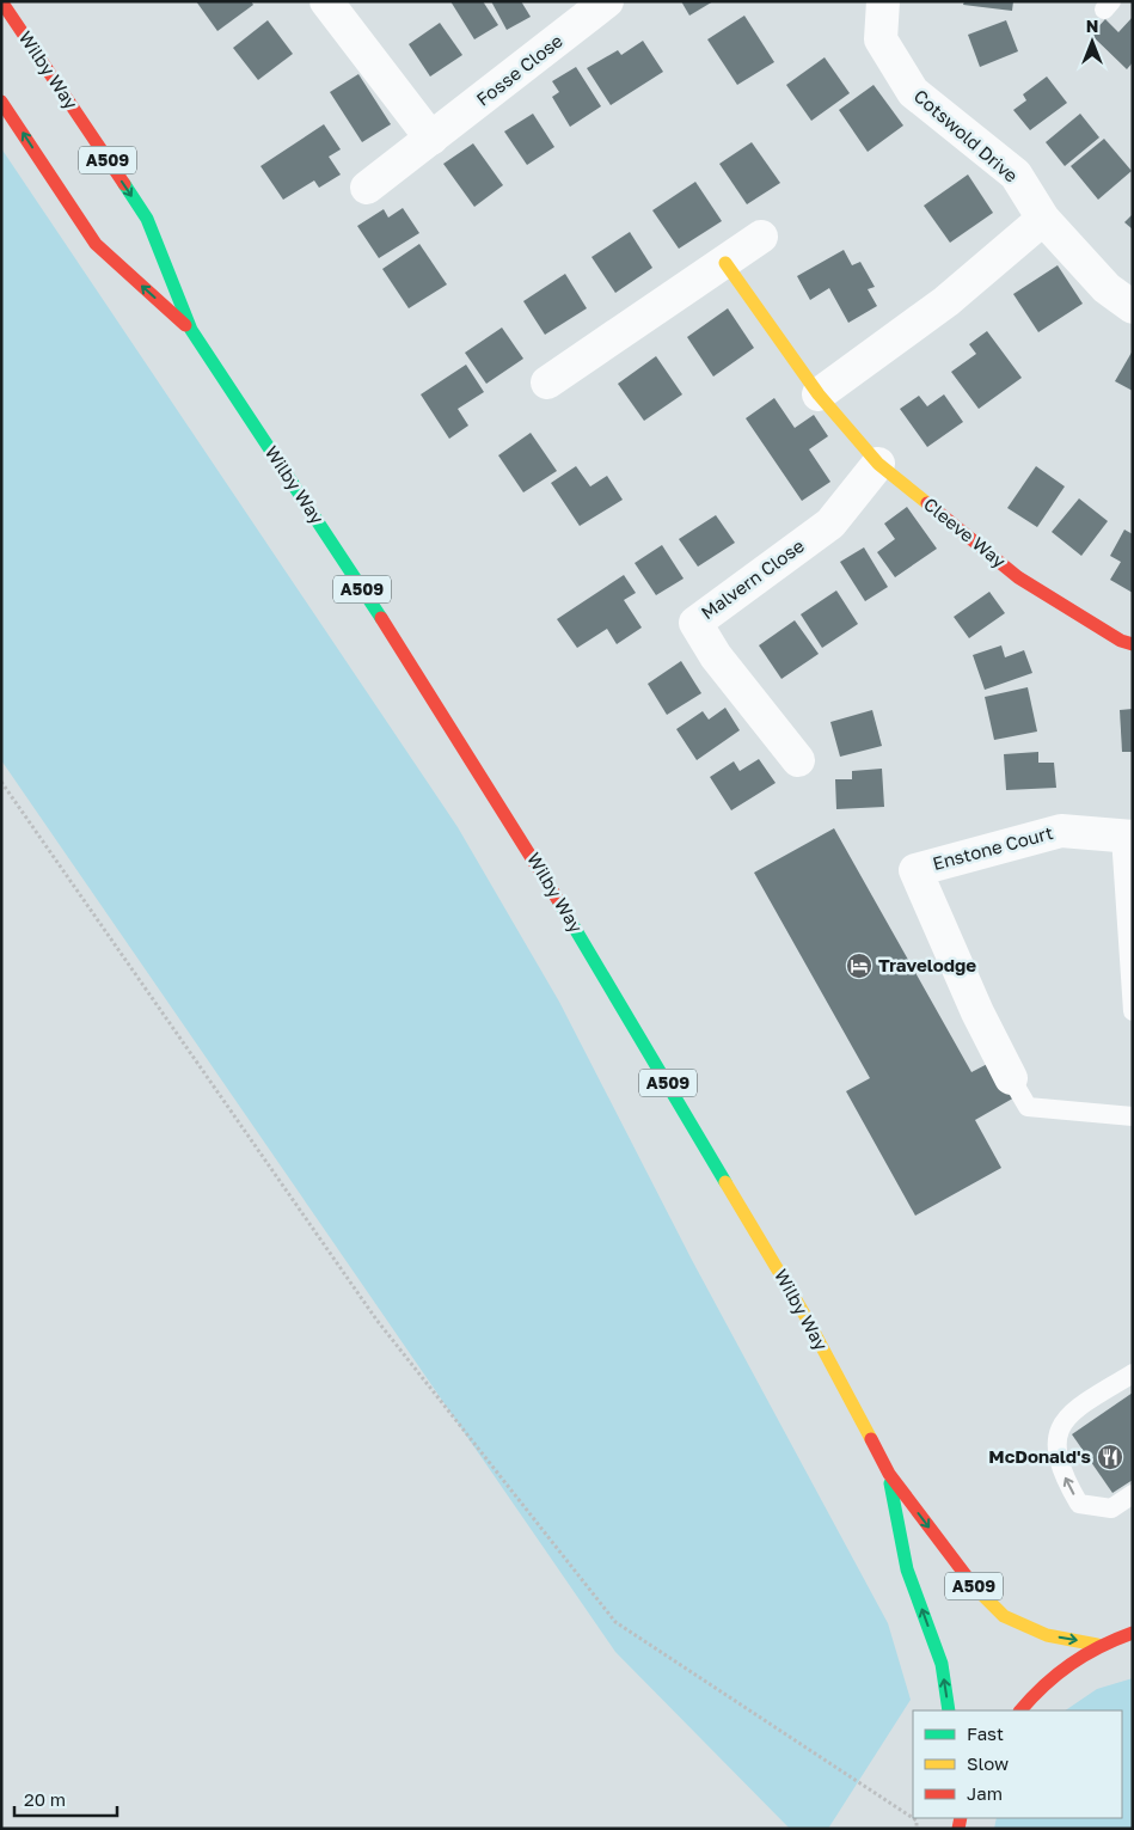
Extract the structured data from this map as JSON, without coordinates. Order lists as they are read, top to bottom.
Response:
{
  "streets": {
    "main road": ["Wilby Way", "A509", "Cleeve Way"],
    "street": [
      "Fosse Close",
      "Cotswold Drive",
      "Malvern Close",
      "Enstone Court"
    ]
  },
  "crossings": [
    ["Cleeve Way", "Malvern Close"]
  ],
  "places": {
    "hotel": ["Travelodge"],
    "restaurant": ["McDonald's"]
  },
  "legend": ["Fast", "Slow", "Jam"],
  "scale_bar": "20 m",
  "north": "top"
}
